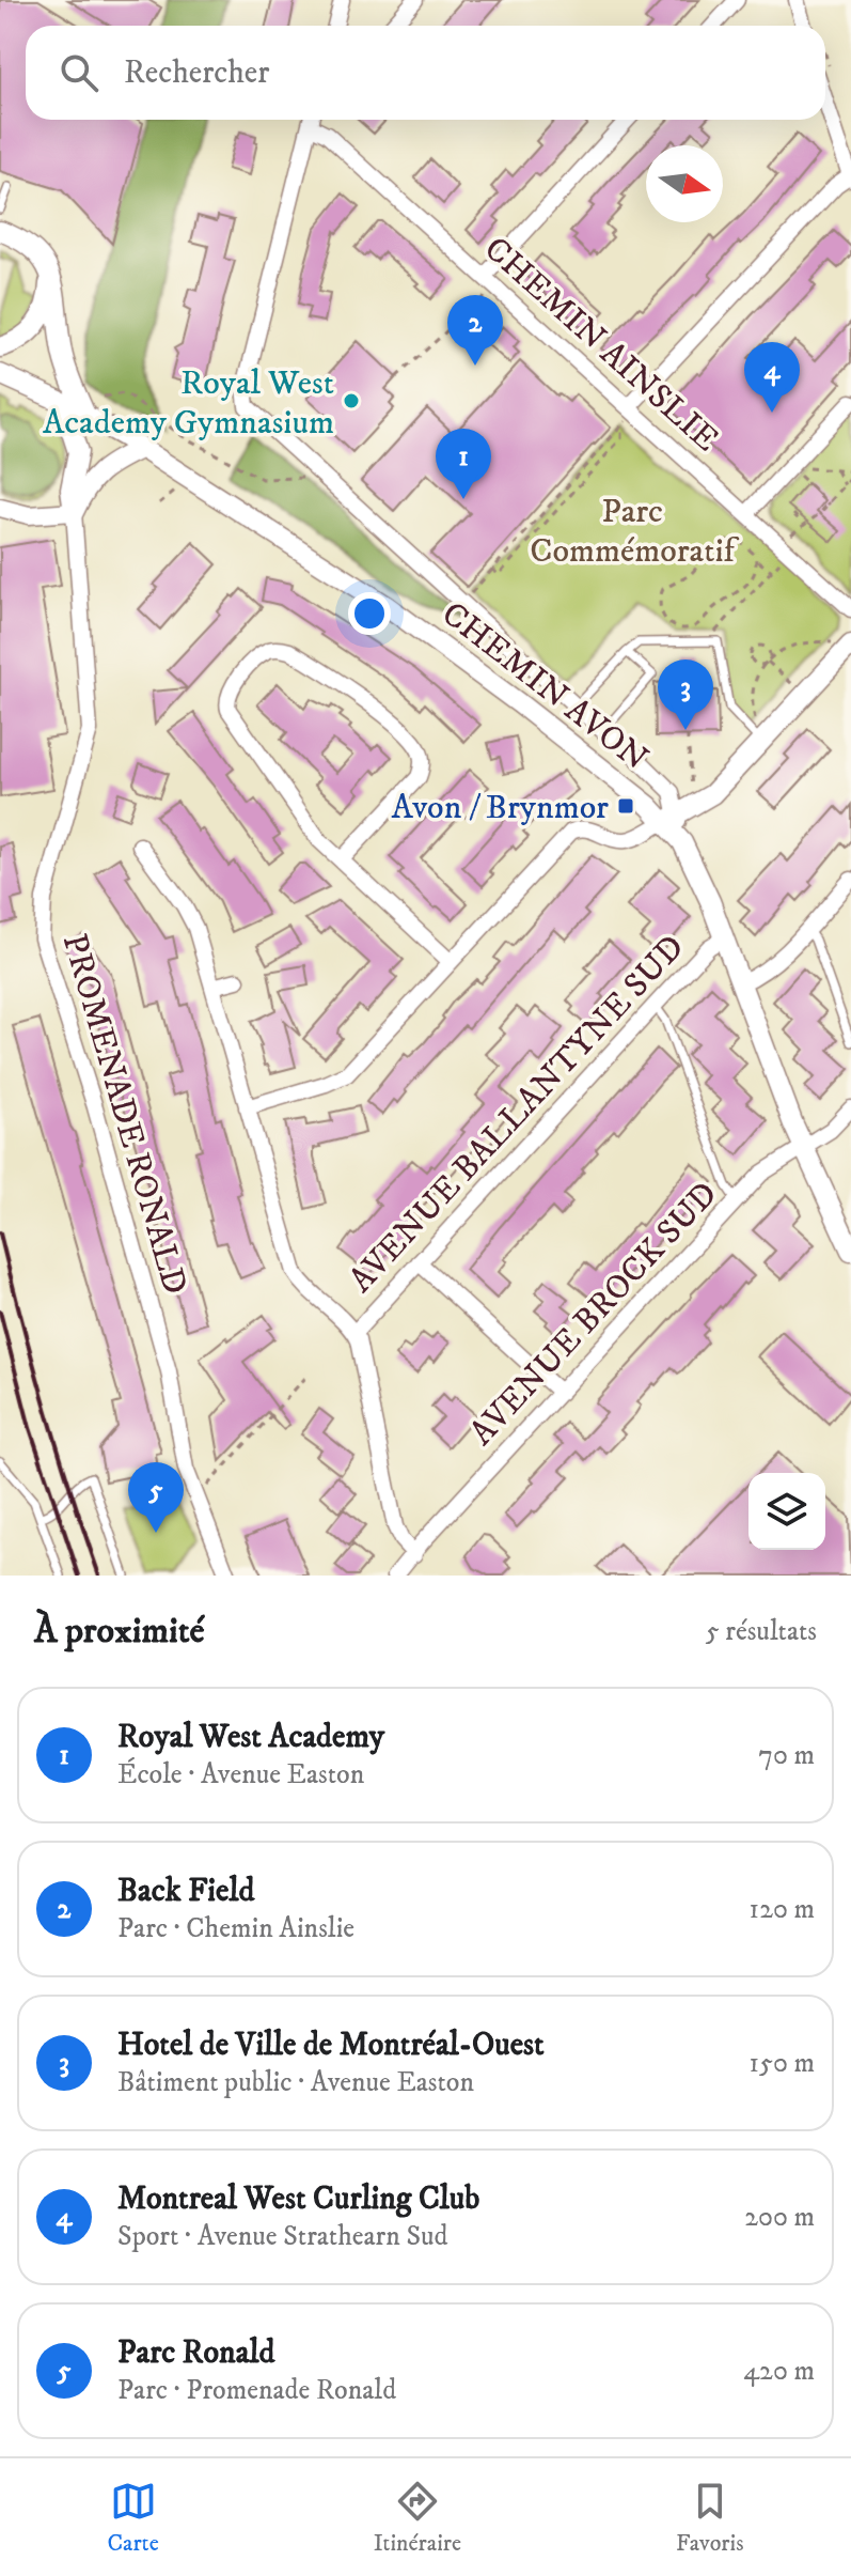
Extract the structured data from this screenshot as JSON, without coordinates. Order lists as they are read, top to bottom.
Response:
{
  "streets": {
    "main road": ["CHEMIN AVON"],
    "street": [
      "CHEMIN AINSLIE",
      "AVENUE BALLANTYNE SUD",
      "PROMENADE RONALD",
      "AVENUE BROCK SUD"
    ]
  },
  "crossings": [
    ["CHEMIN AVON", "AVENUE BALLANTYNE SUD"],
    ["CHEMIN AVON", "AVENUE BROCK SUD"]
  ],
  "parks": ["Parc Commémoratif"],
  "places": {
    "other": ["Royal West Academy Gymnasium"],
    "transit": ["Avon / Brynmor"]
  },
  "north": "right",
  "page": {
    "search": "Rechercher",
    "pins": [
      "2",
      "4",
      "1",
      "3",
      "5"
    ],
    "heading": ["À proximité", "5 résultats"],
    "list": [
      {
        "mark": "1",
        "name": "Royal West Academy",
        "note": "École · Avenue Easton",
        "value": "70 m"
      },
      {
        "mark": "2",
        "name": "Back Field",
        "note": "Parc · Chemin Ainslie",
        "value": "120 m"
      },
      {
        "mark": "3",
        "name": "Hotel de Ville de Montréal-Ouest",
        "note": "Bâtiment public · Avenue Easton",
        "value": "150 m"
      },
      {
        "mark": "4",
        "name": "Montreal West Curling Club",
        "note": "Sport · Avenue Strathearn Sud",
        "value": "200 m"
      },
      {
        "mark": "5",
        "name": "Parc Ronald",
        "note": "Parc · Promenade Ronald",
        "value": "420 m"
      }
    ],
    "nav": ["Carte", "Itinéraire", "Favoris"]
  }
}
